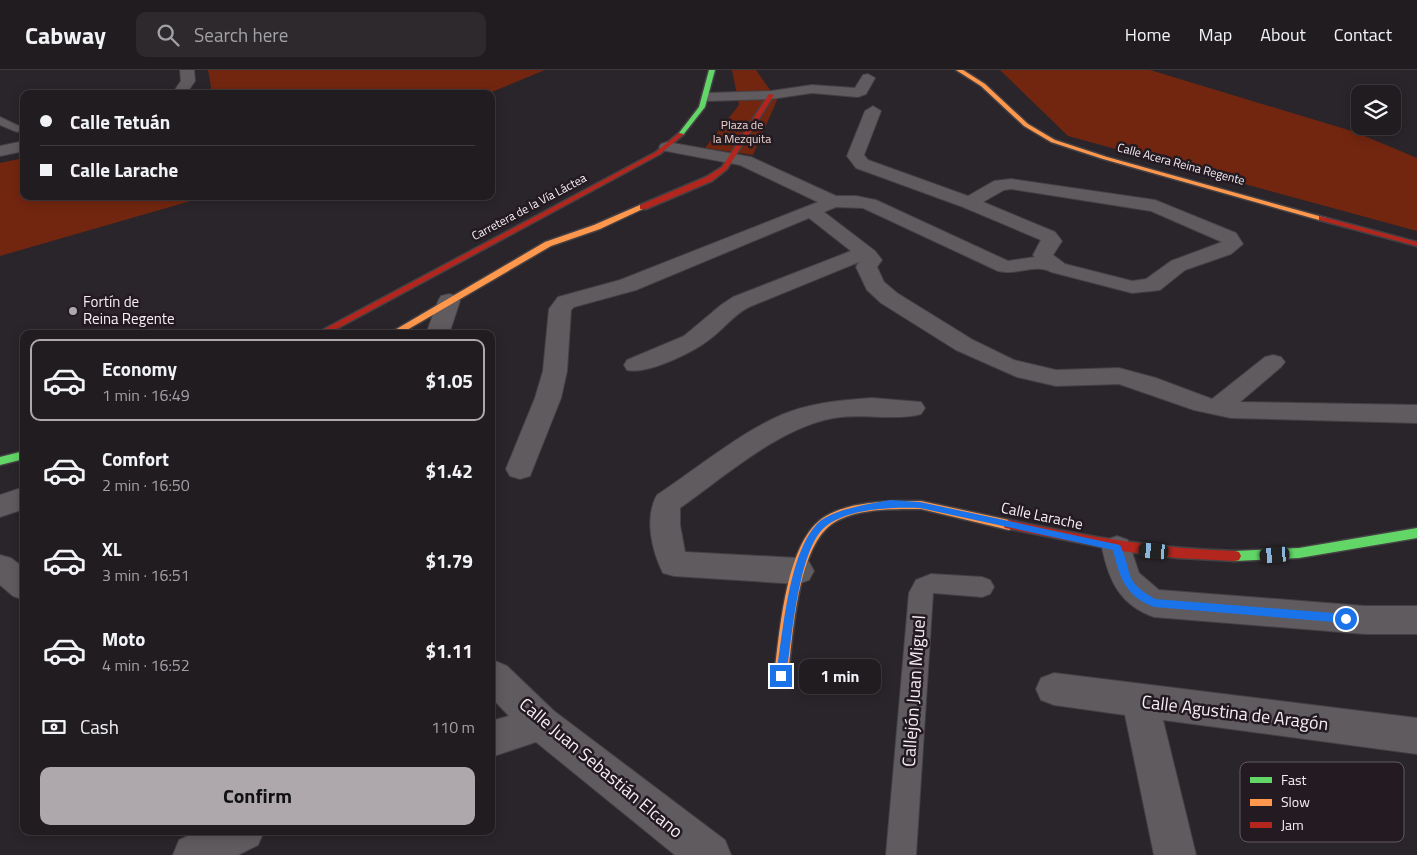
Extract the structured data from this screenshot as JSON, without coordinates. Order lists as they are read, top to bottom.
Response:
{
  "streets": {
    "street": [
      "Calle Acera Reina Regente",
      "Carretera de la Vía Láctea",
      "Calle Larache",
      "Calle Agustina de Aragón",
      "Calle Juan Sebastián Elcano"
    ],
    "lane": ["Callejón Juan Miguel"]
  },
  "parks": ["Plaza de la Mezquita"],
  "places": ["Fortín de Reina Regente"],
  "legend": ["Fast", "Slow", "Jam"],
  "page": {
    "header": "Cabway",
    "search": "Search here",
    "nav": [
      "Home",
      "Map",
      "About",
      "Contact"
    ],
    "banner": ["Calle Tetuán", "Calle Larache"],
    "list": [
      {
        "name": "Economy",
        "note": "1 min · 16:49",
        "value": "$1.05"
      },
      {
        "name": "Comfort",
        "note": "2 min · 16:50",
        "value": "$1.42"
      },
      {
        "name": "XL",
        "note": "3 min · 16:51",
        "value": "$1.79"
      },
      {
        "name": "Moto",
        "note": "4 min · 16:52",
        "value": "$1.11"
      }
    ],
    "bubble": "1 min",
    "pay": ["Cash", "110 m"],
    "buttons": "Confirm"
  }
}
